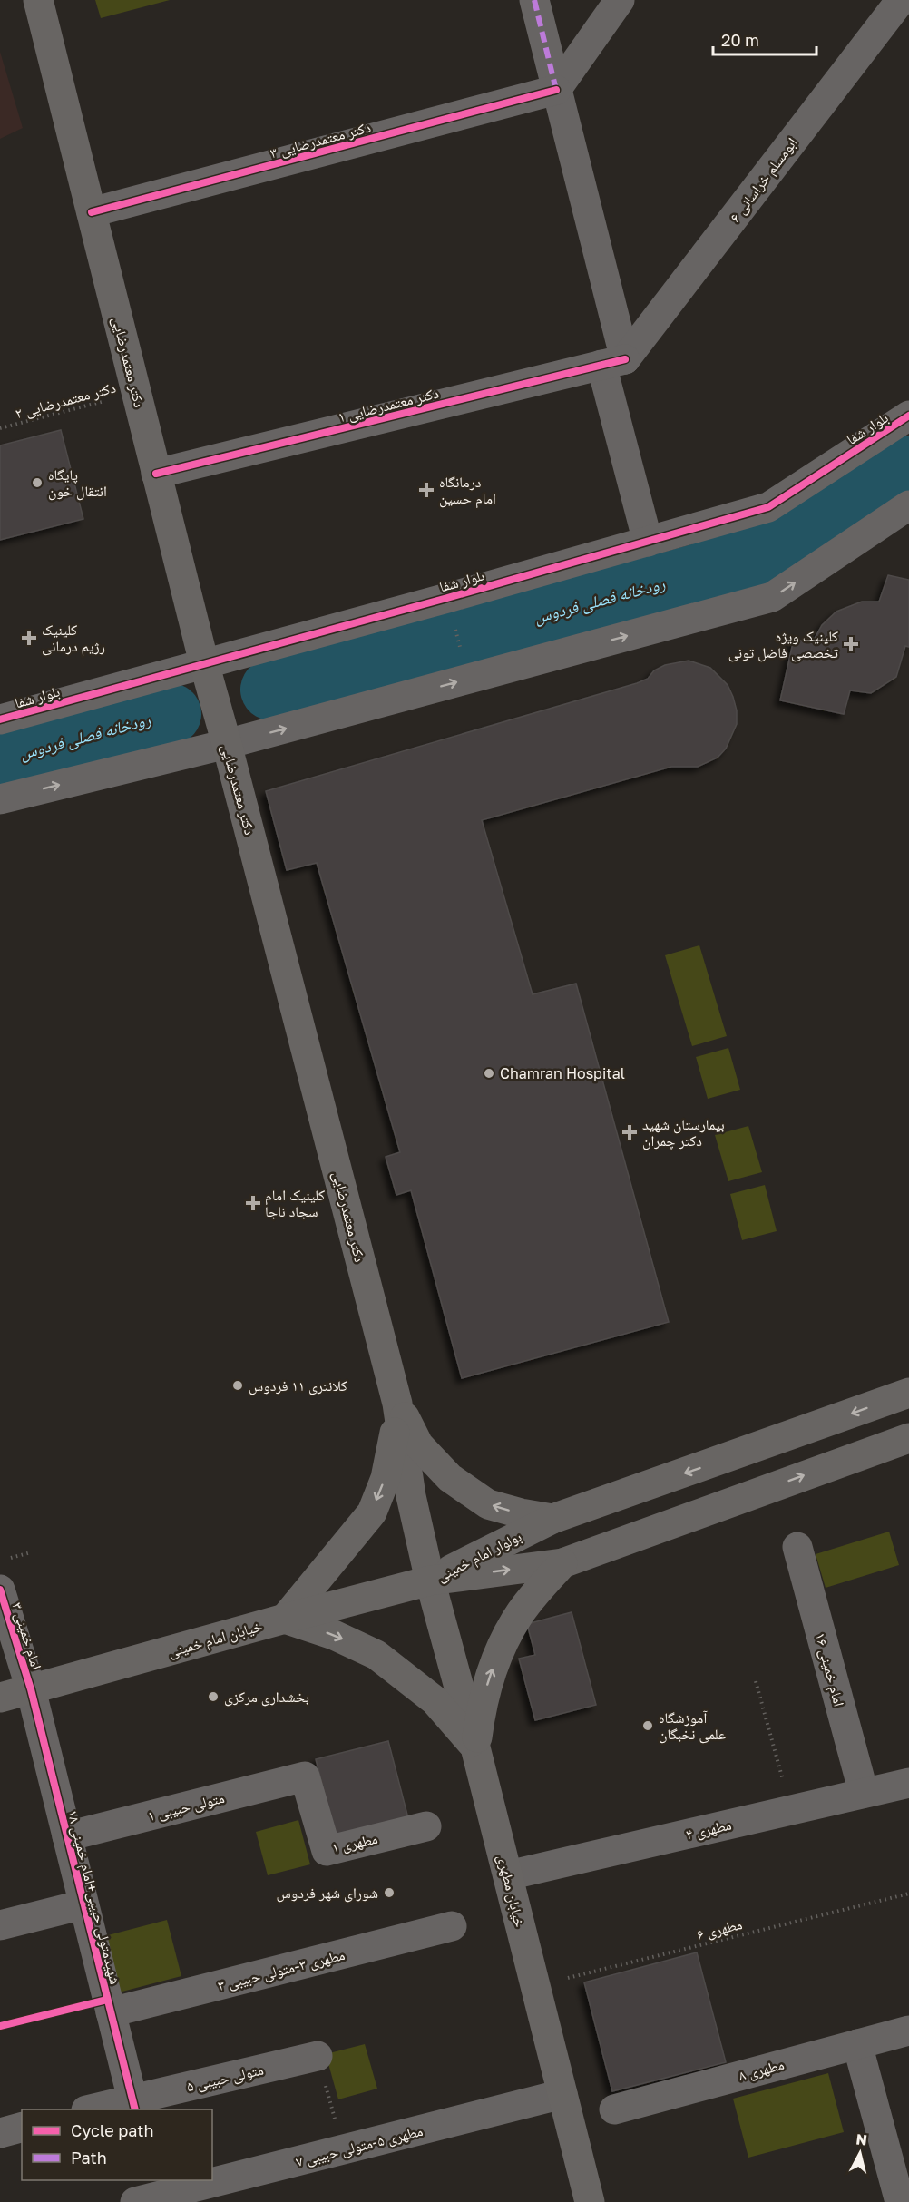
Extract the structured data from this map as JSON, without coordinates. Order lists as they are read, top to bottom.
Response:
{
  "streets": {
    "main road": [
      "دکتر معتمد‌رضایی",
      "بولوار امام خمینی",
      "خیابان امام خمینی",
      "خیابان مطهری"
    ],
    "street": [
      "دکتر معتمدرضایی ۳",
      "ابومسلم خراسانی ۶",
      "دکتر معتمدرضایی ۱",
      "بلوار شفا",
      "امام خمینی ۳",
      "امام خمینی ۱۶",
      "متولی حبیبی ۱",
      "مطهری ۴",
      "مطهری ۱",
      "شهیدمتولی حبیبی+امام خمینی ۱۸",
      "مطهری ۳-متولی حبیبی ۳",
      "مطهری ۸",
      "متولی حبیبی ۵",
      "مطهری ۵-متولی حبیبی ۷"
    ],
    "path": ["دکتر معتمدرضایی ۲", "مطهری ۶"]
  },
  "crossings": [
    ["دکتر معتمدرضایی ۳", "دکتر معتمد‌رضایی"],
    ["ابومسلم خراسانی ۶", "دکتر معتمدرضایی ۱"],
    ["دکتر معتمد‌رضایی", "دکتر معتمدرضایی ۲"],
    ["دکتر معتمد‌رضایی", "دکتر معتمدرضایی ۱"],
    ["دکتر معتمد‌رضایی", "بلوار شفا"],
    ["دکتر معتمد‌رضایی", "بولوار امام خمینی"],
    ["دکتر معتمد‌رضایی", "خیابان امام خمینی"],
    ["دکتر معتمد‌رضایی", "خیابان مطهری"],
    ["بولوار امام خمینی", "خیابان امام خمینی"],
    ["بولوار امام خمینی", "خیابان مطهری"],
    ["امام خمینی ۳", "خیابان امام خمینی"],
    ["امام خمینی ۳", "شهیدمتولی حبیبی+امام خمینی ۱۸"],
    ["خیابان امام خمینی", "خیابان مطهری"],
    ["خیابان امام خمینی", "شهیدمتولی حبیبی+امام خمینی ۱۸"],
    ["امام خمینی ۱۶", "مطهری ۴"],
    ["متولی حبیبی ۱", "مطهری ۱"],
    ["متولی حبیبی ۱", "شهیدمتولی حبیبی+امام خمینی ۱۸"],
    ["مطهری ۴", "خیابان مطهری"],
    ["خیابان مطهری", "مطهری ۶"],
    ["خیابان مطهری", "مطهری ۵-متولی حبیبی ۷"],
    ["شهیدمتولی حبیبی+امام خمینی ۱۸", "مطهری ۳-متولی حبیبی ۳"],
    ["شهیدمتولی حبیبی+امام خمینی ۱۸", "متولی حبیبی ۵"]
  ],
  "water": ["رودخانه فصلی فردوس"],
  "places": {
    "other": [
      "پایگاه انتقال خون",
      "Chamran Hospital",
      "کلانتری ۱۱ فردوس",
      "بخشداری مرکزی",
      "آموزشگاه علمی نخبگان",
      "شورای شهر فردوس"
    ],
    "health": [
      "درمانگاه امام حسین",
      "کلینیک رژیم درمانی",
      "کلینیک ویژه تخصصی فاضل تونی",
      "بیمارستان شهید دکتر چمران",
      "کلینیک امام سجاد ناجا"
    ]
  },
  "legend": ["Cycle path", "Path"],
  "scale_bar": "20 m",
  "north": "top"
}
